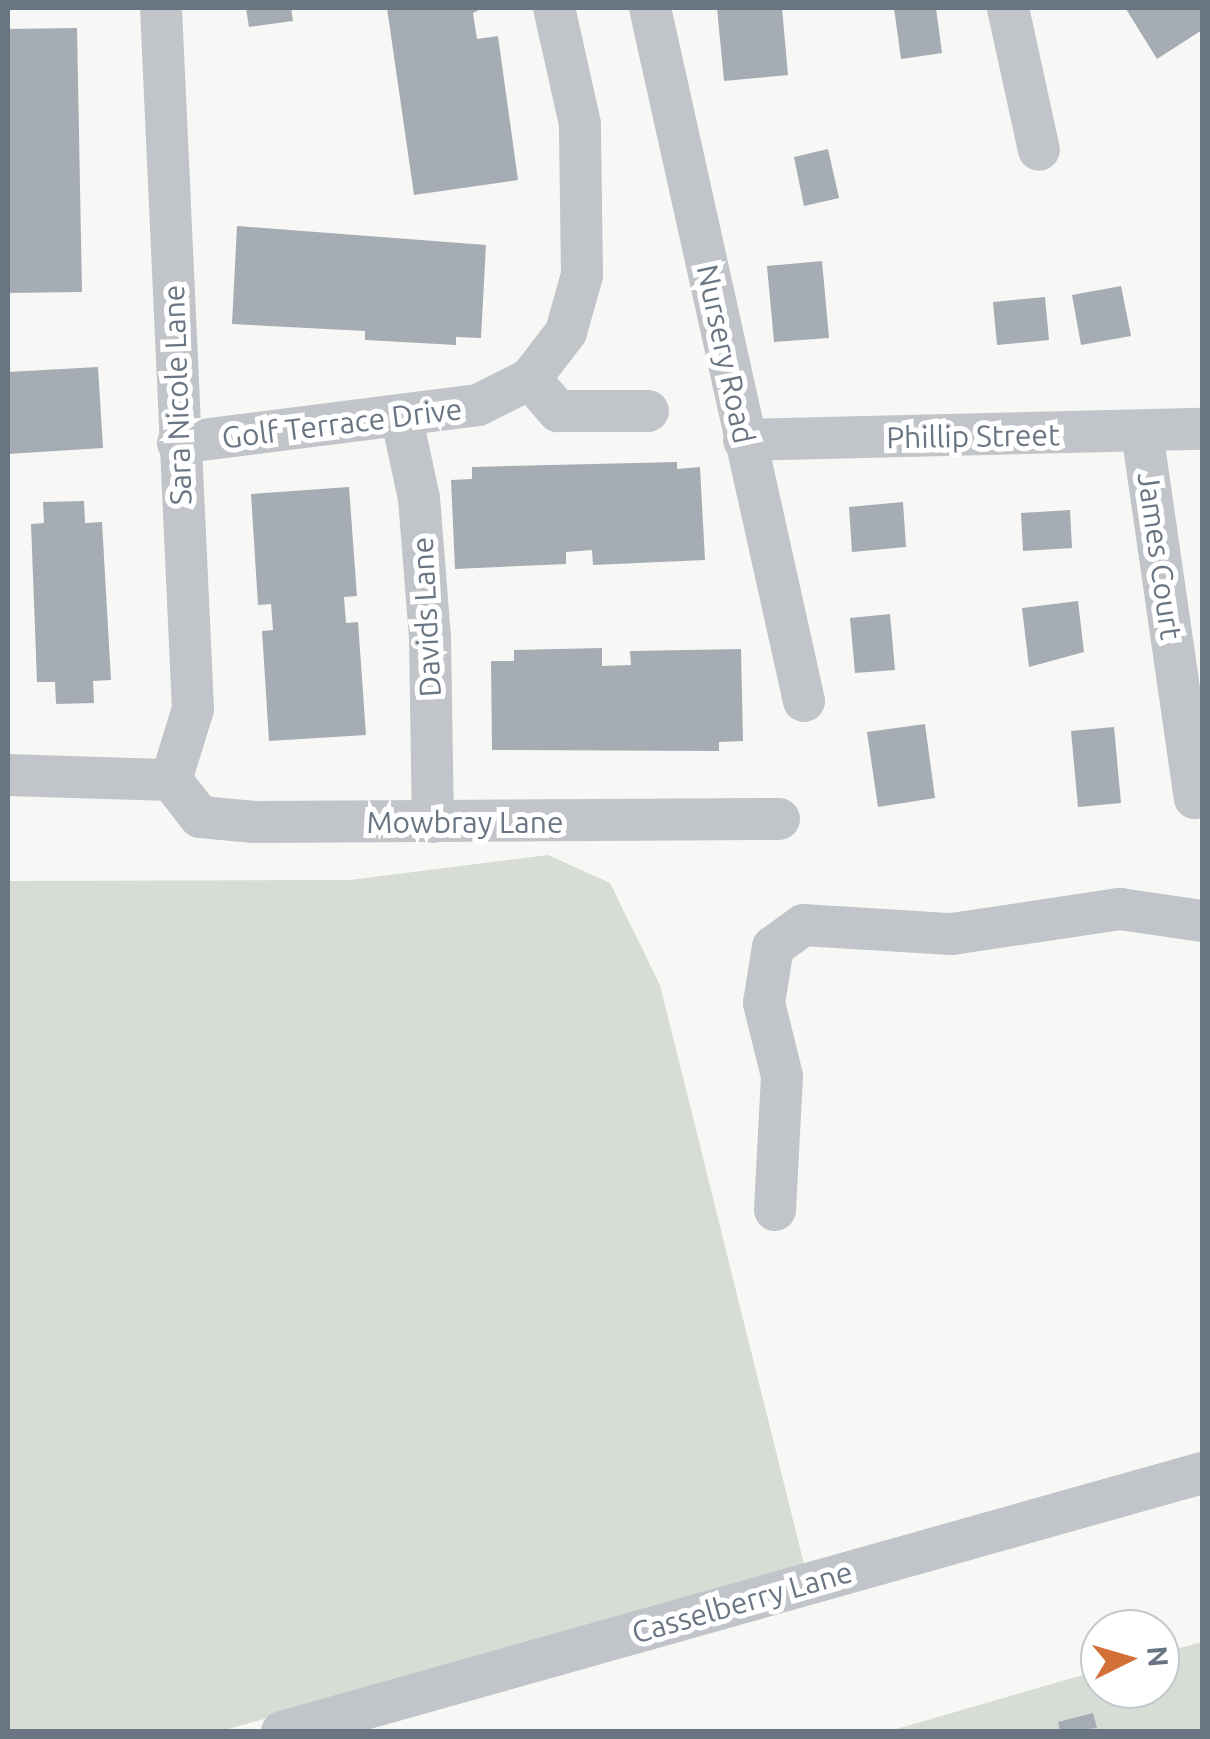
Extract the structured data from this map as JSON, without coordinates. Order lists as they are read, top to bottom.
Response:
{
  "streets": {
    "street": [
      "Nursery Road",
      "Sara Nicole Lane",
      "Golf Terrace Drive",
      "Phillip Street",
      "James Court",
      "Davids Lane",
      "Mowbray Lane",
      "Casselberry Lane"
    ]
  },
  "crossings": [
    ["Nursery Road", "Phillip Street"],
    ["Sara Nicole Lane", "Golf Terrace Drive"],
    ["Sara Nicole Lane", "Mowbray Lane"],
    ["Golf Terrace Drive", "Davids Lane"],
    ["Phillip Street", "James Court"],
    ["Davids Lane", "Mowbray Lane"]
  ],
  "north": "right"
}
